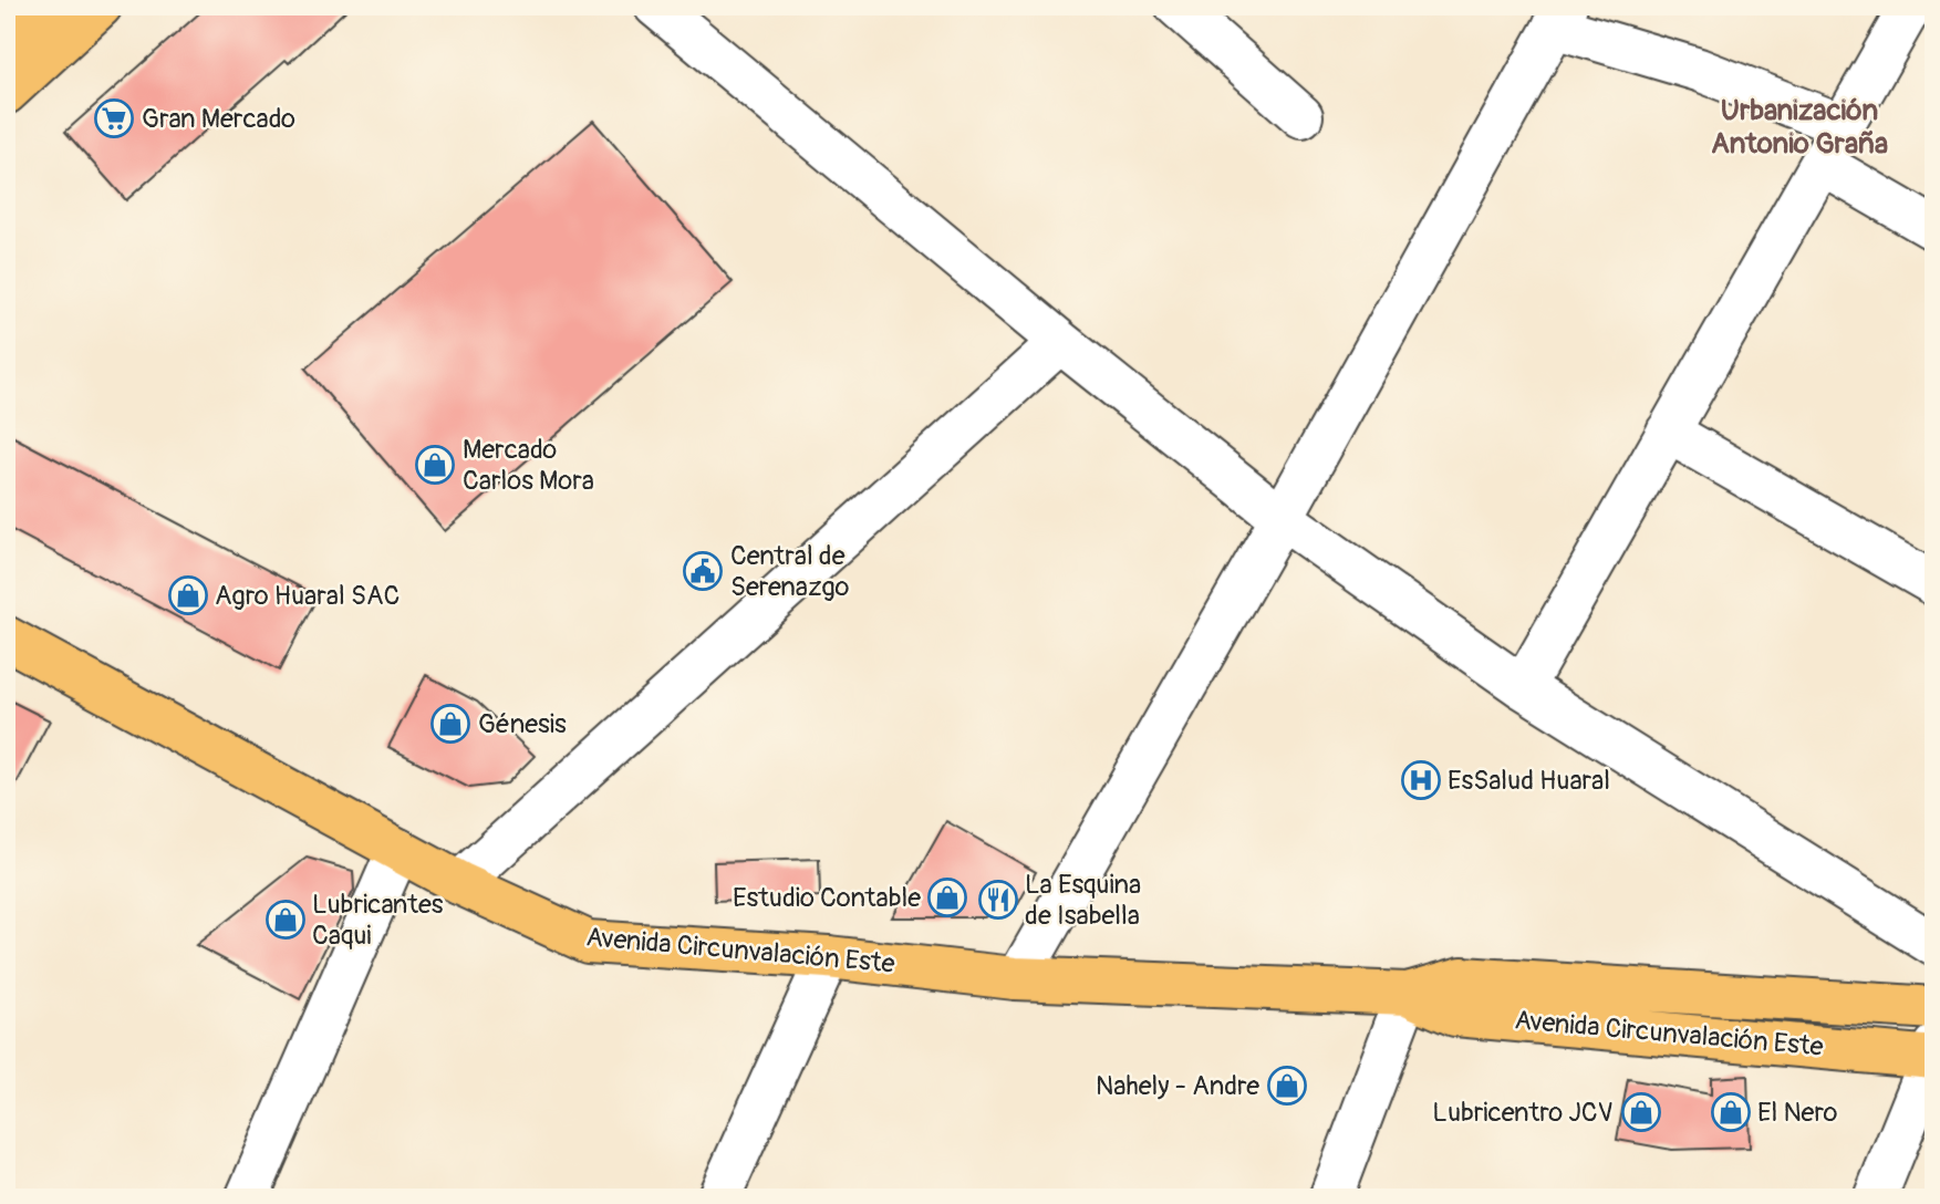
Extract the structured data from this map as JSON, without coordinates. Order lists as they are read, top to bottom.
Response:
{
  "streets": {
    "main road": ["Avenida Circunvalación Este"]
  },
  "districts": ["Urbanización Antonio Graña"],
  "places": {
    "supermarket": ["Gran Mercado"],
    "shop": [
      "Mercado Carlos Mora",
      "Agro Huaral SAC",
      "Génesis",
      "Estudio Contable",
      "Lubricantes Caqui",
      "Nahely - Andre",
      "Lubricentro JCV",
      "El Nero"
    ],
    "public building": ["Central de Serenazgo"],
    "hospital": ["EsSalud Huaral"],
    "restaurant": ["La Esquina de Isabella"]
  }
}
